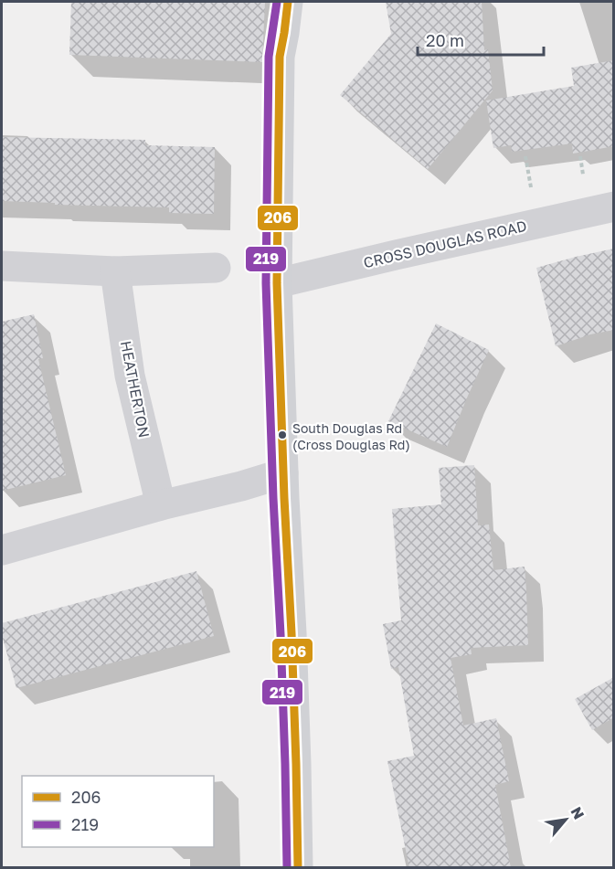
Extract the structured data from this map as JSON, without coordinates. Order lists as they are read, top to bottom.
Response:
{
  "streets": {
    "street": ["CROSS DOUGLAS ROAD", "HEATHERTON"]
  },
  "places": ["South Douglas Rd (Cross Douglas Rd)"],
  "lines": ["transit line 206", "transit line 219"],
  "legend": ["206", "219"],
  "scale_bar": "20 m",
  "north": "top right"
}
